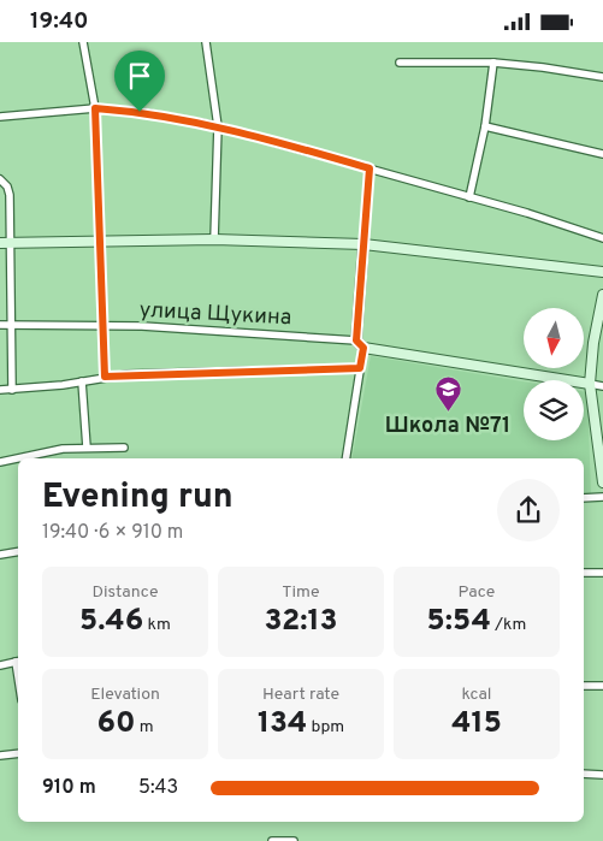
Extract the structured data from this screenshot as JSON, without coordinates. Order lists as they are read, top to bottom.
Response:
{
  "streets": {
    "street": ["улица Щукина"]
  },
  "places": {
    "school or university": ["Школа №71"]
  },
  "north": "bottom",
  "page": {
    "status": "19:40",
    "heading": ["Evening run", "19:40 · 6 × 910 m"],
    "stats": [
      ["Distance", "5.46 km"],
      ["Time", "32:13"],
      ["Pace", "5:54 /km"],
      ["Elevation", "60 m"],
      ["Heart rate", "134 bpm"],
      ["kcal", "415"]
    ],
    "list": [
      {
        "name": "910 m",
        "note": "5:43"
      }
    ]
  }
}
